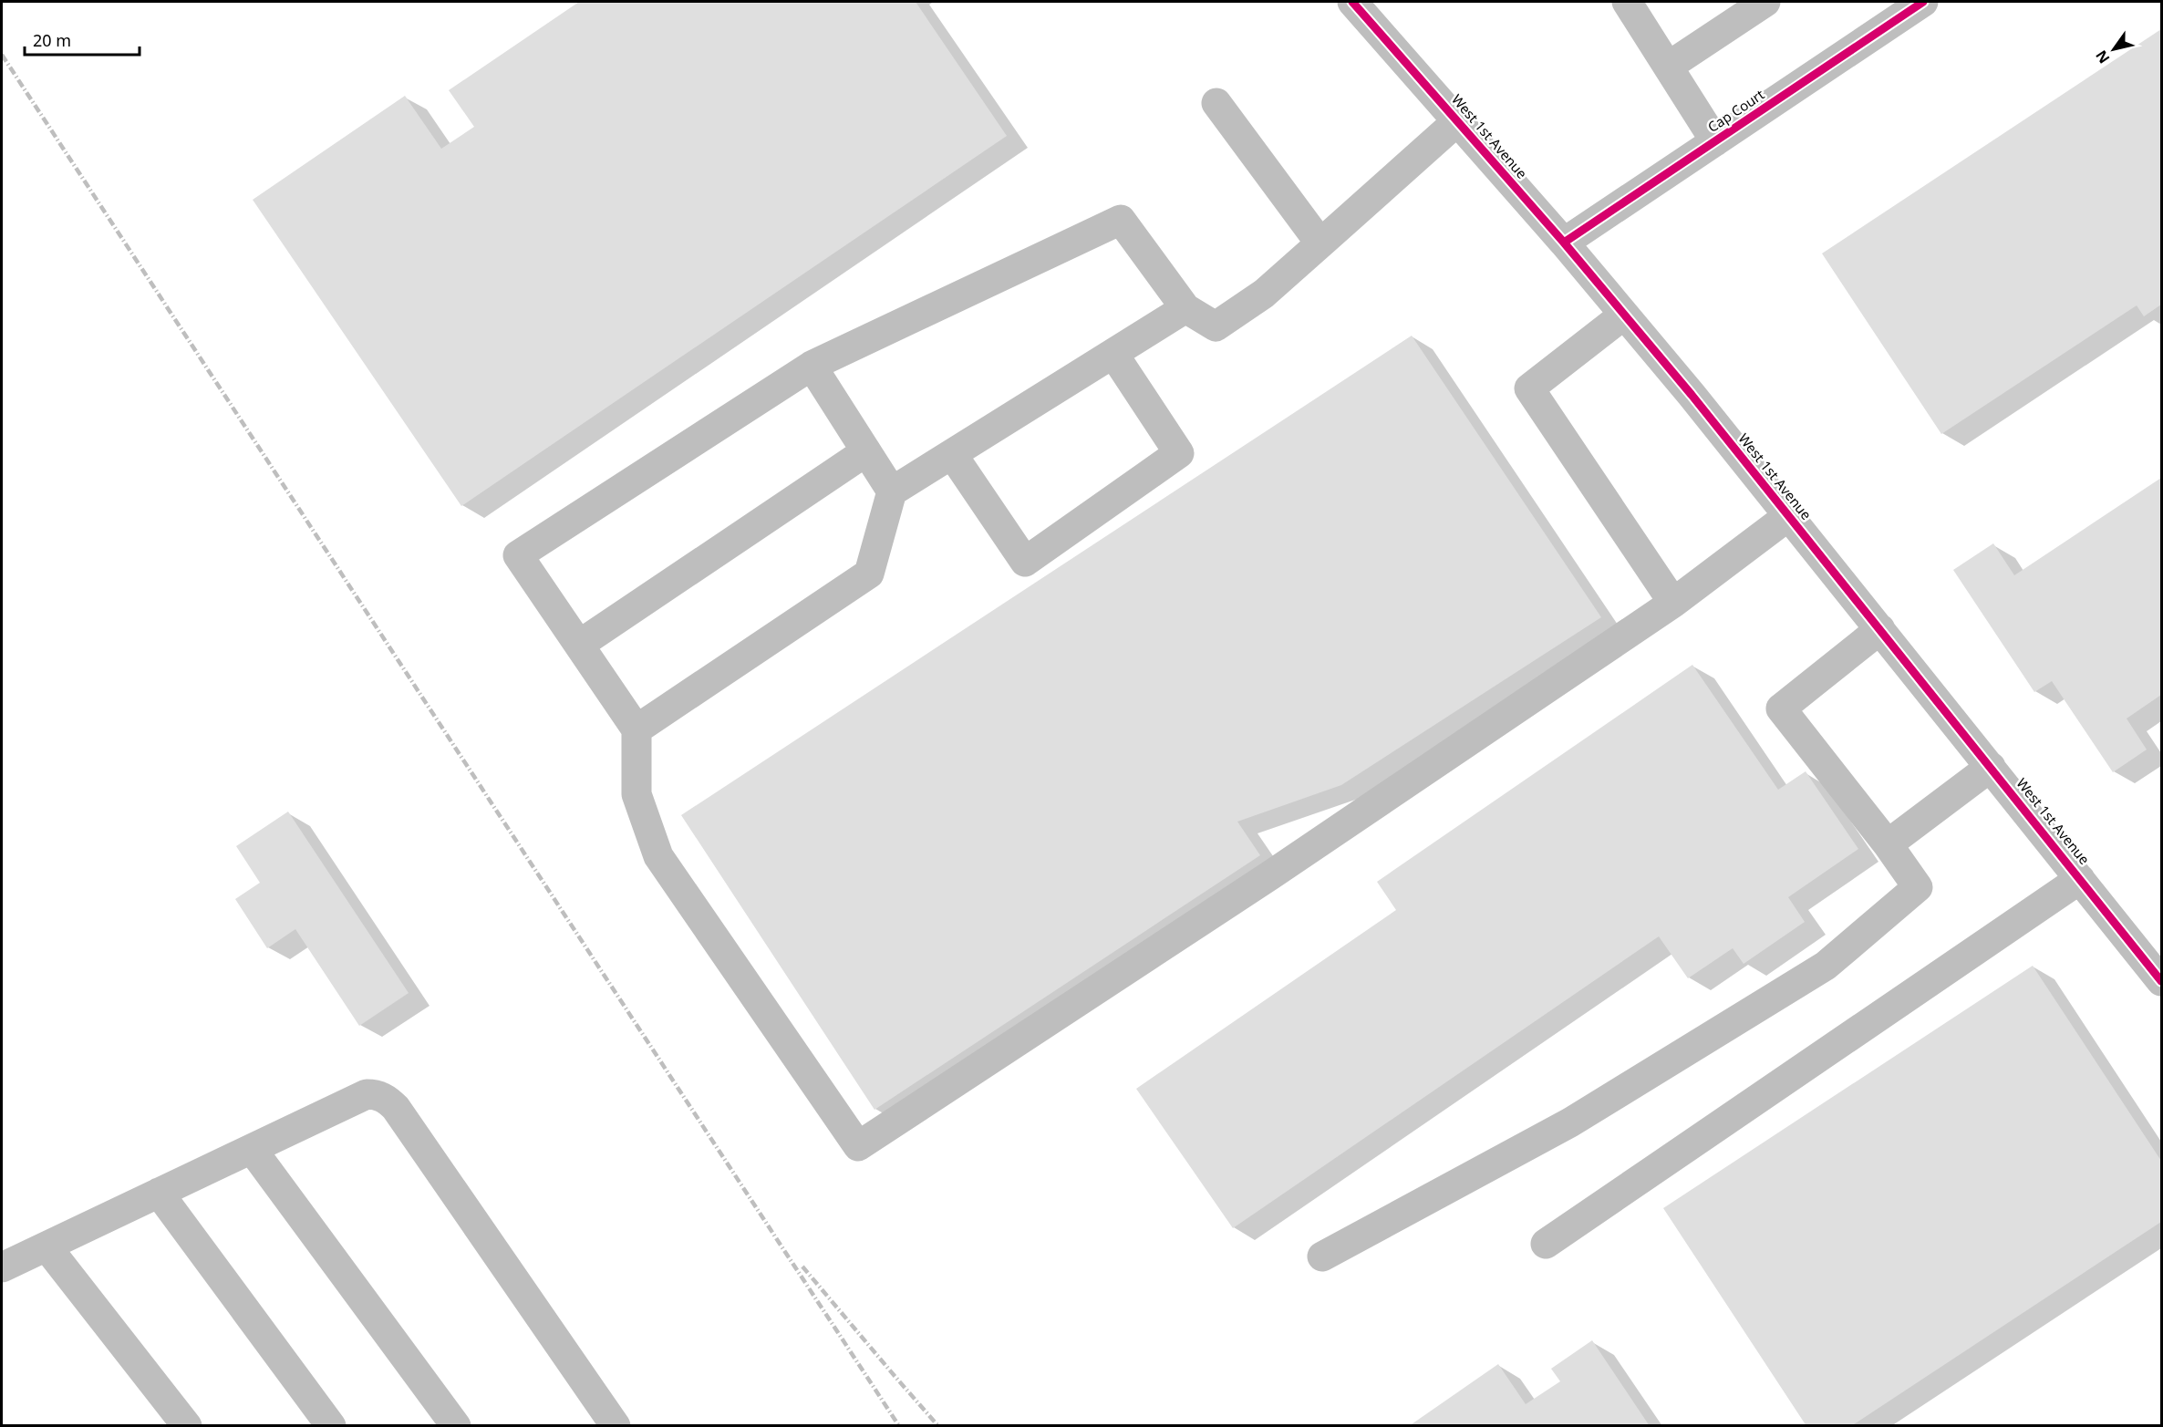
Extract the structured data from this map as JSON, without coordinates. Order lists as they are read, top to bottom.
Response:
{
  "streets": {
    "street": ["Cap Court", "West 1st Avenue"]
  },
  "crossings": [
    ["Cap Court", "West 1st Avenue"]
  ],
  "scale_bar": "20 m",
  "north": "bottom left"
}
